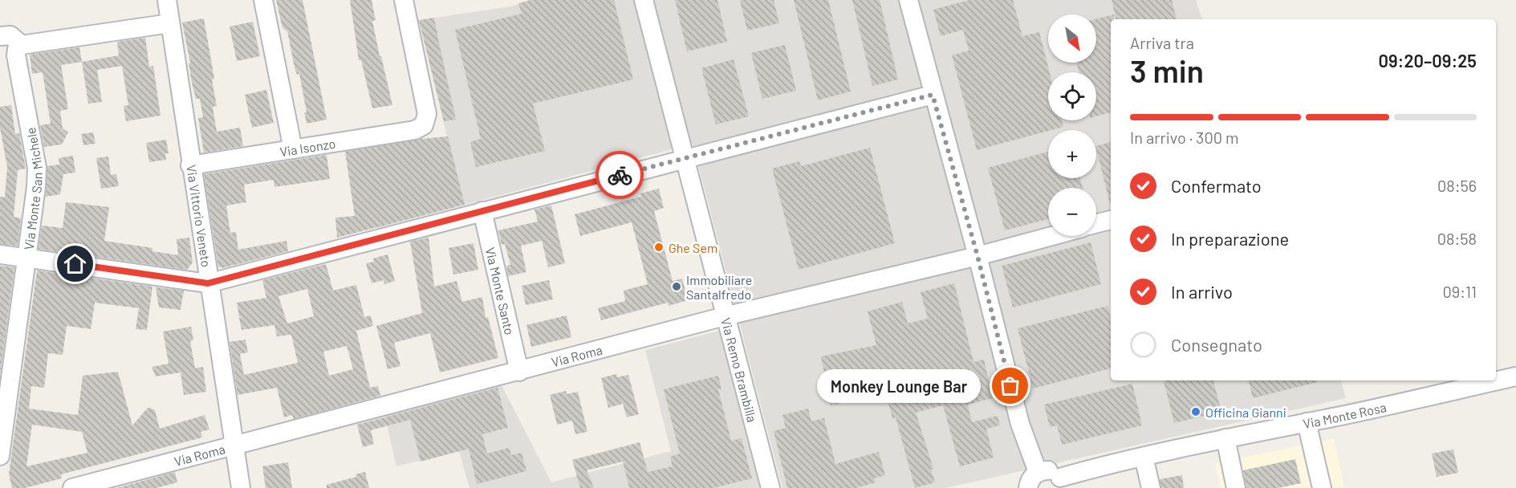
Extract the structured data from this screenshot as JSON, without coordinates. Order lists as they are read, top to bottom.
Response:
{
  "streets": {
    "street": [
      "Via Isonzo",
      "Via Monte San Michele",
      "Via Vittorio Veneto",
      "Via Monte Santo",
      "Via Roma",
      "Via Remo Brambilla",
      "Via Monte Rosa"
    ]
  },
  "crossings": [
    ["Via Isonzo", "Via Vittorio Veneto"],
    ["Via Vittorio Veneto", "Via Roma"],
    ["Via Monte Santo", "Via Roma"],
    ["Via Roma", "Via Remo Brambilla"]
  ],
  "places": [
    "Ghe Sem",
    "Immobiliare Santalfredo",
    "Monkey Lounge Bar",
    "Officina Gianni"
  ],
  "north": "bottom right",
  "page": {
    "map_buttons": ["+", "−"],
    "heading": ["3 min", "Arriva tra", "09:20–09:25"],
    "bar": "In arrivo · 300 m",
    "list": [
      ["Confermato", "08:56"],
      ["In preparazione", "08:58"],
      ["In arrivo", "09:11"],
      "Consegnato"
    ],
    "bubble": "Monkey Lounge Bar"
  }
}
